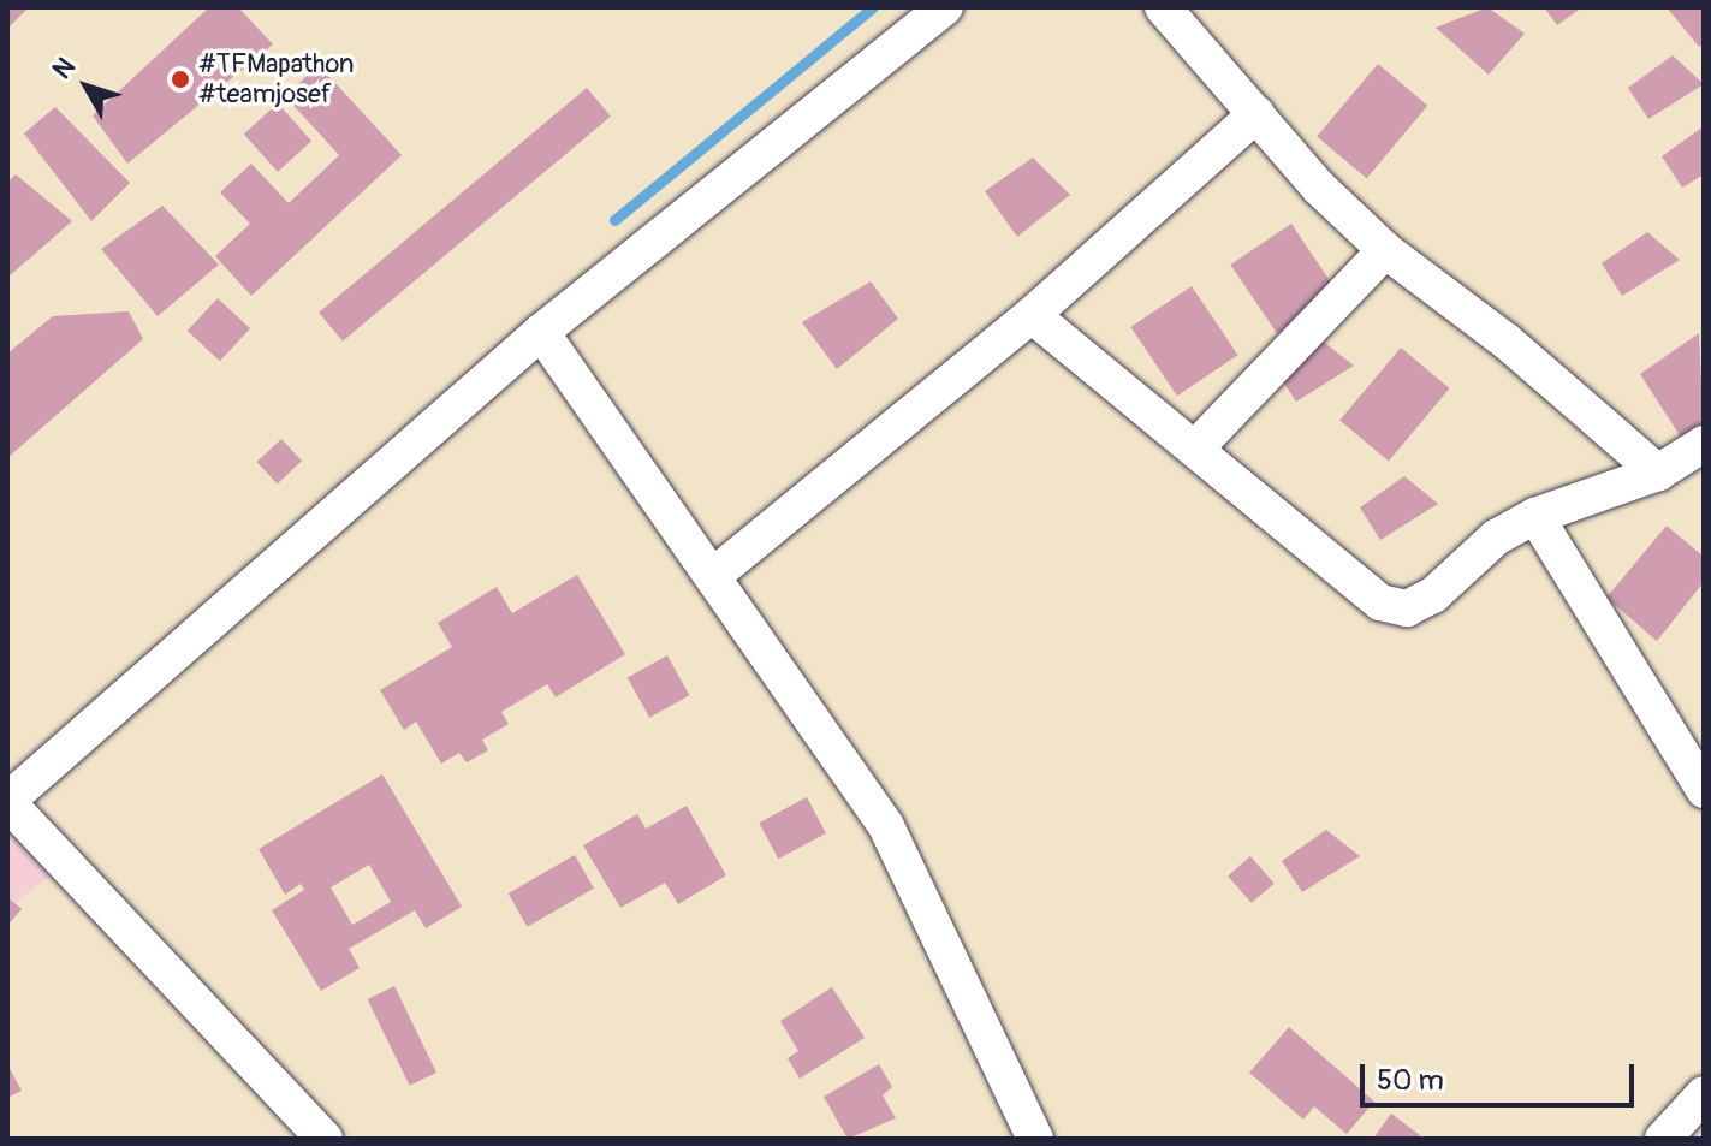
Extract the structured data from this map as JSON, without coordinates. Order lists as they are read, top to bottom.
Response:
{
  "places": ["#TFMapathon #teamjosef"],
  "scale_bar": "50 m",
  "north": "top left"
}
